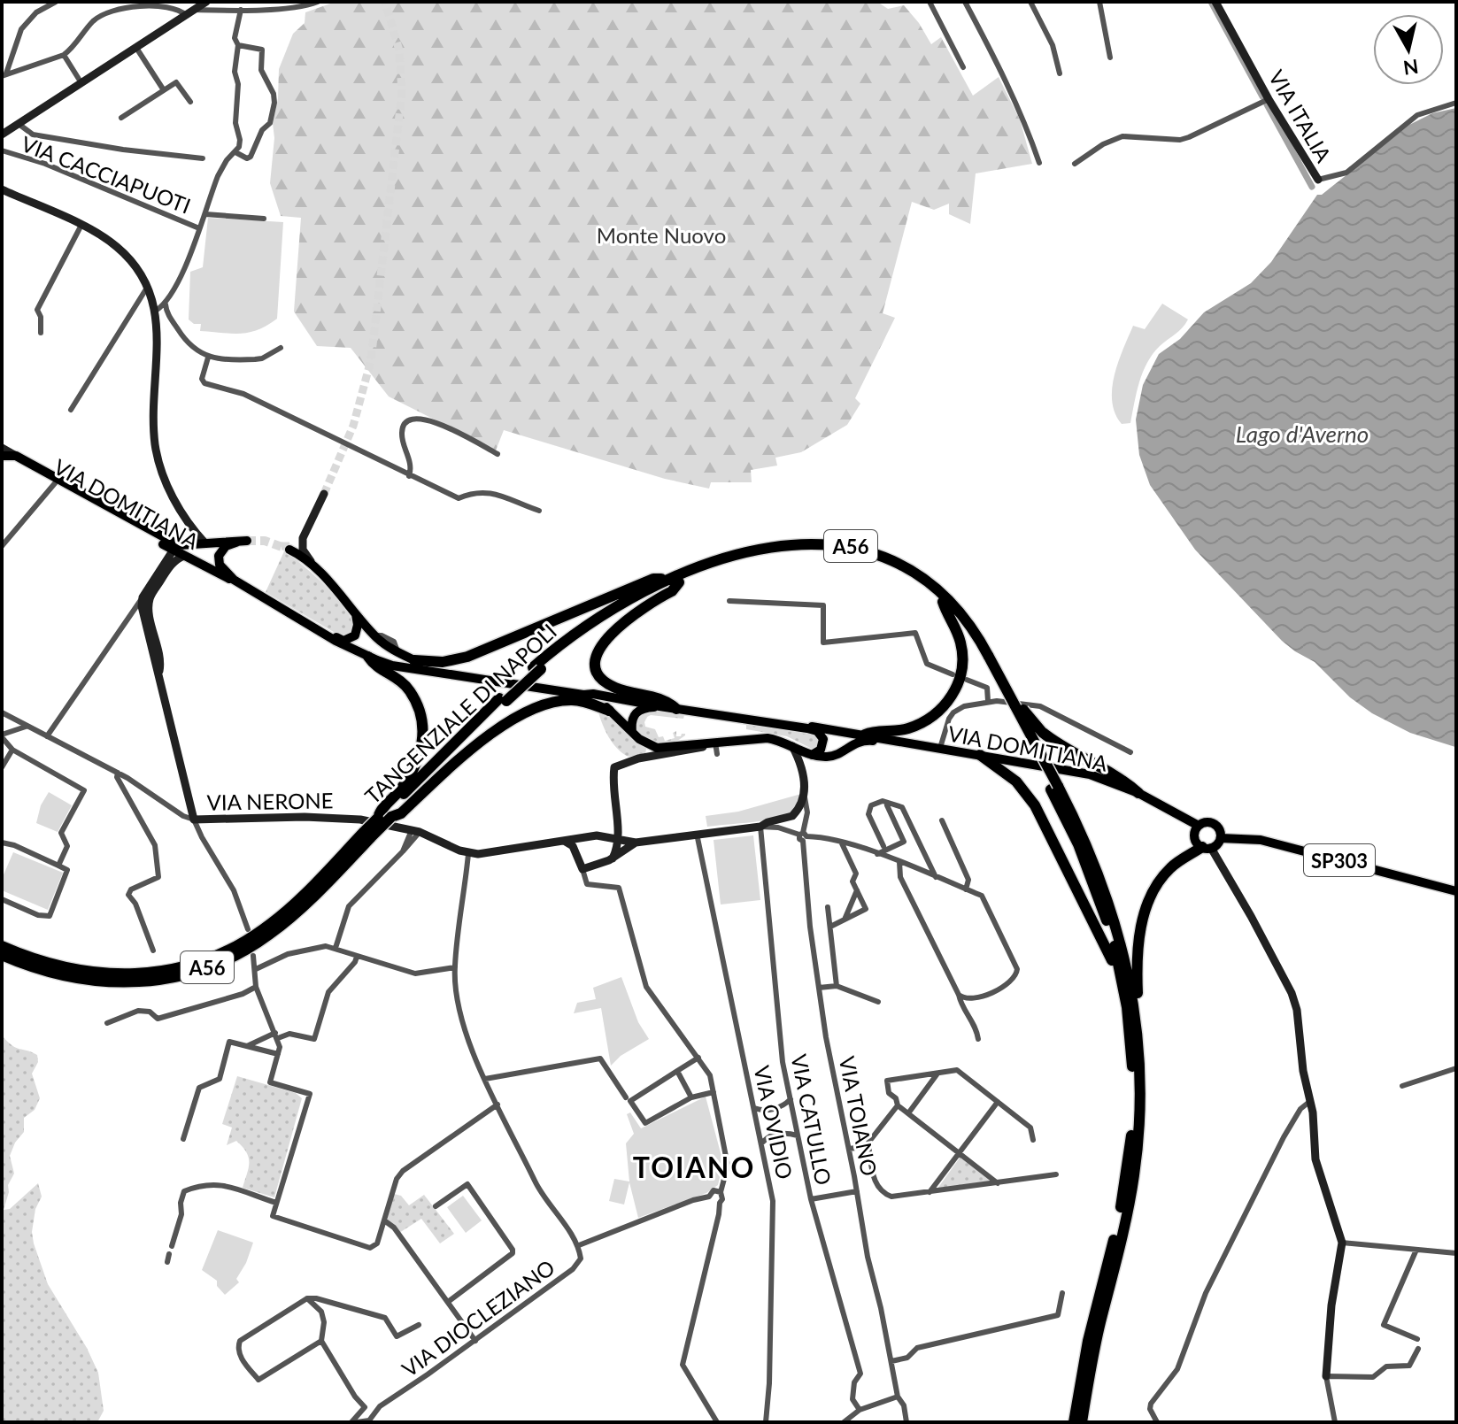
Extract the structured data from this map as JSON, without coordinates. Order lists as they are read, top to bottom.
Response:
{
  "streets": {
    "highway": ["A56", "TANGENZIALE DI NAPOLI"],
    "main road": ["VIA DOMITIANA", "SP303"],
    "street": [
      "VIA ITALIA",
      "VIA CACCIAPUOTI",
      "VIA NERONE",
      "VIA TOIANO",
      "VIA CATULLO",
      "VIA OVIDIO",
      "VIA DIOCLEZIANO"
    ]
  },
  "crossings": [
    ["VIA DOMITIANA", "SP303"]
  ],
  "districts": ["TOIANO"],
  "water": ["Lago d'Averno"],
  "parks": ["Monte Nuovo"],
  "north": "bottom"
}
